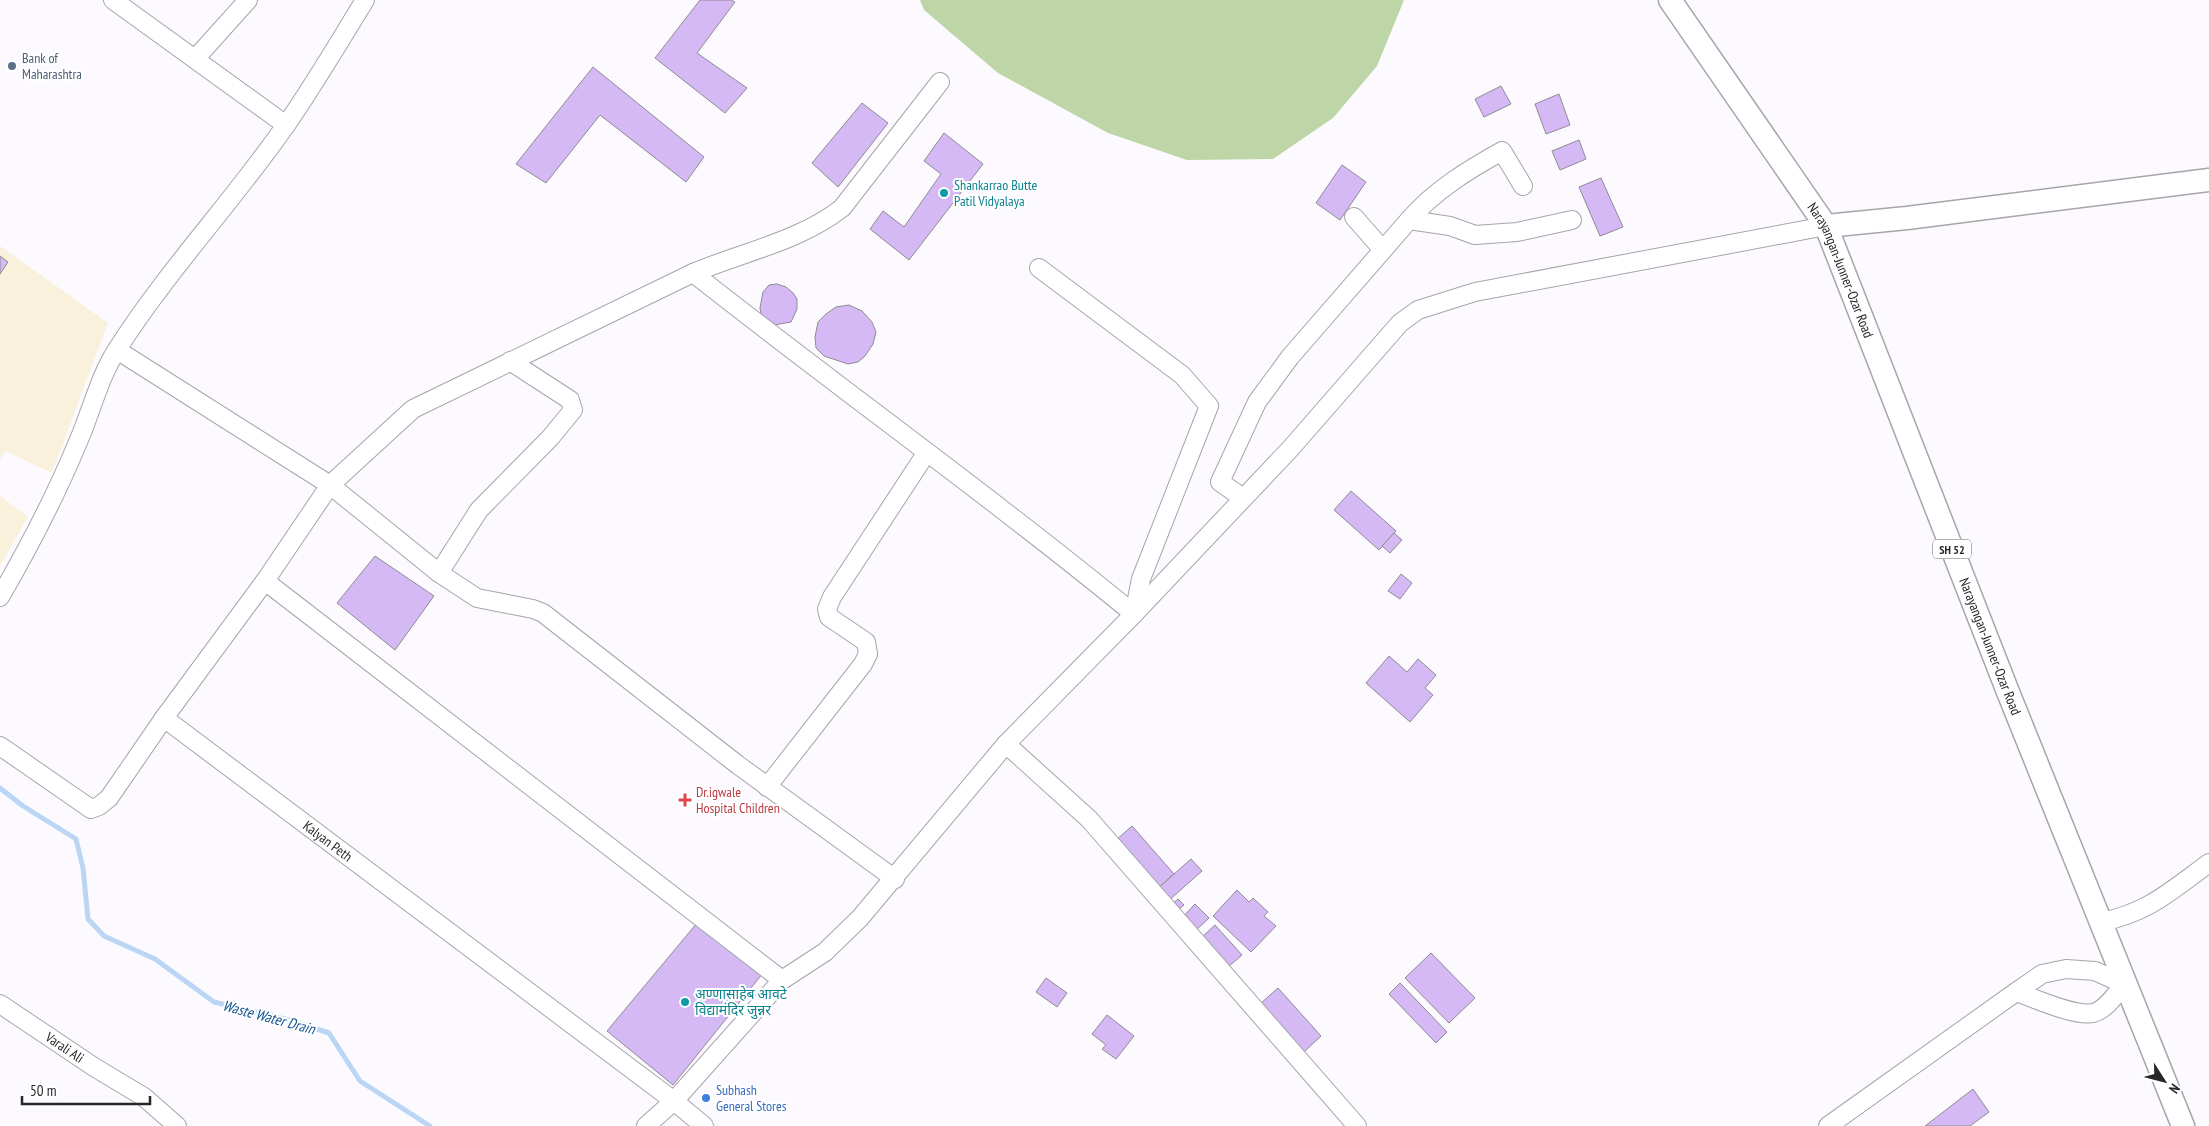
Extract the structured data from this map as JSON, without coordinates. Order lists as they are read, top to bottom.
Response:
{
  "streets": {
    "main road": ["Narayangan-Junner-Ozar Road", "SH 52"],
    "street": ["Kalyan Peth", "Varali Ali"]
  },
  "water": ["Waste Water Drain"],
  "places": {
    "other": [
      "Bank of Maharashtra",
      "Shankarrao Butte Patil Vidyalaya",
      "अण्णासाहेब आवटे विद्यामंदिर जुन्नर",
      "Subhash General Stores"
    ],
    "health": ["Dr.igwale Hospital Children"]
  },
  "scale_bar": "50 m",
  "north": "bottom right"
}
